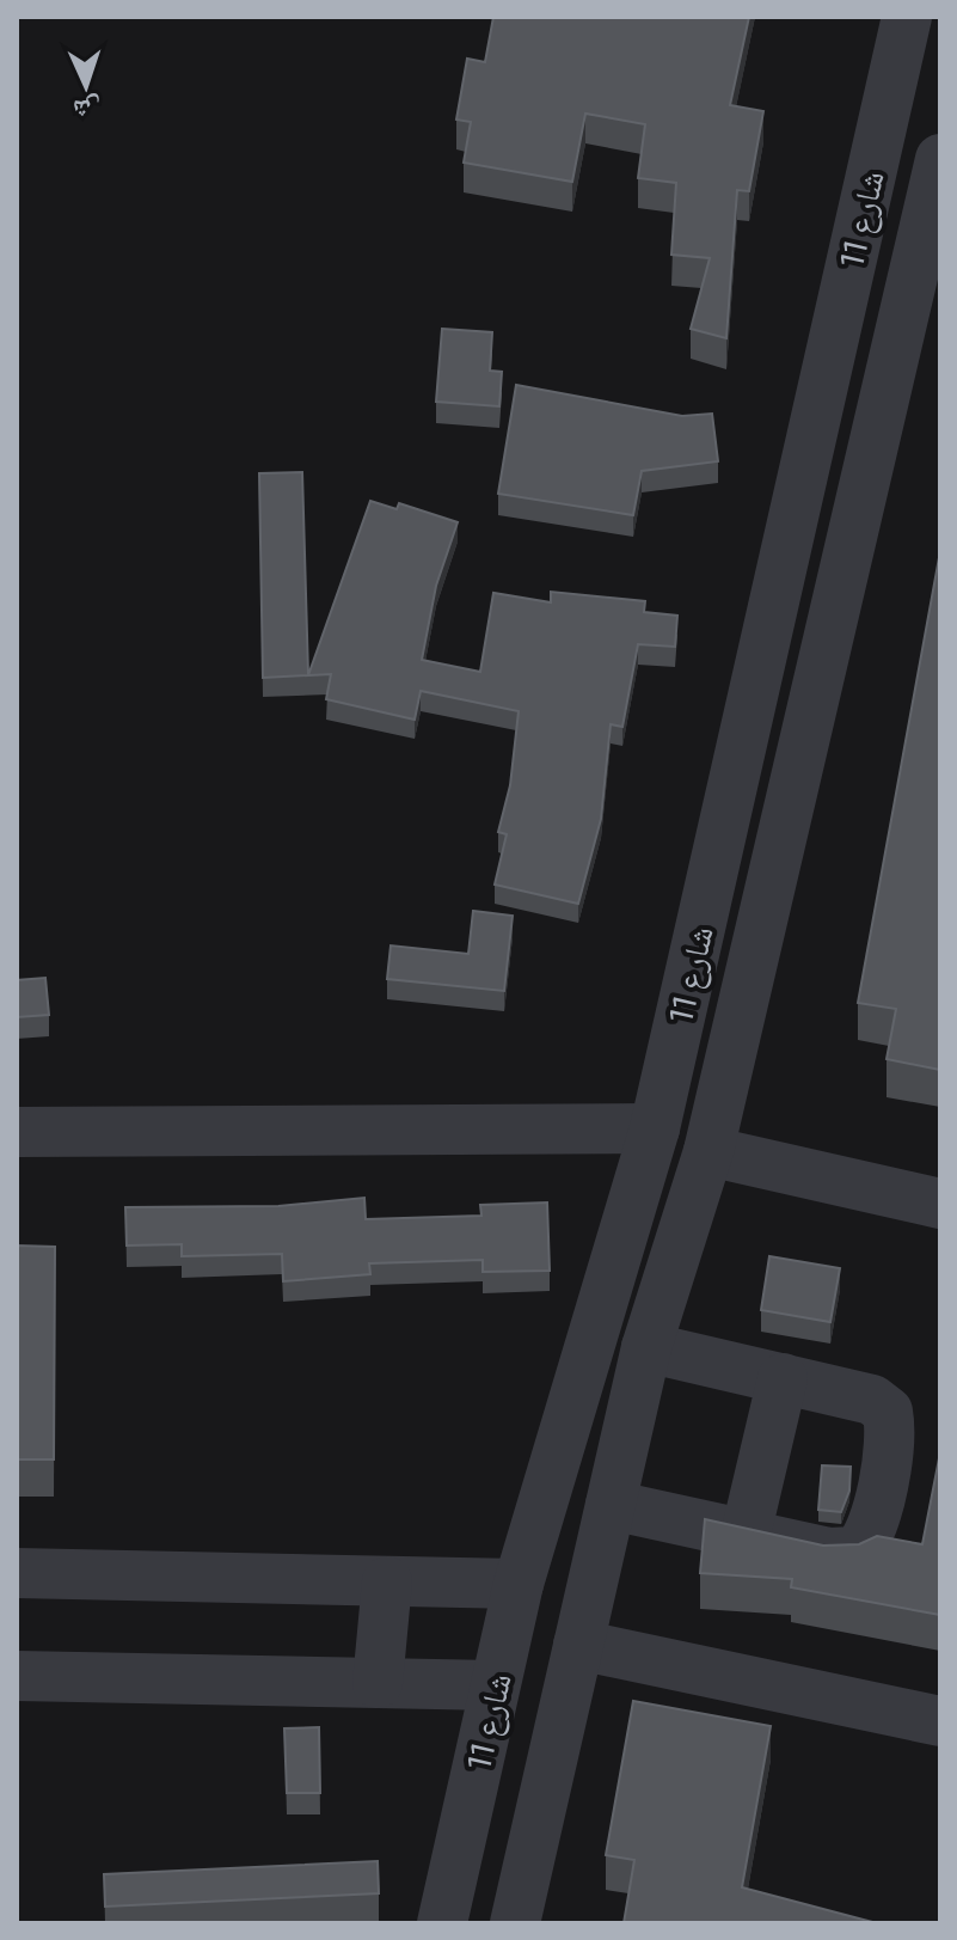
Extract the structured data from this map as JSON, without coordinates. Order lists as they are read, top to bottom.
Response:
{
  "streets": {
    "street": ["شارع 11"]
  },
  "north": "bottom"
}
